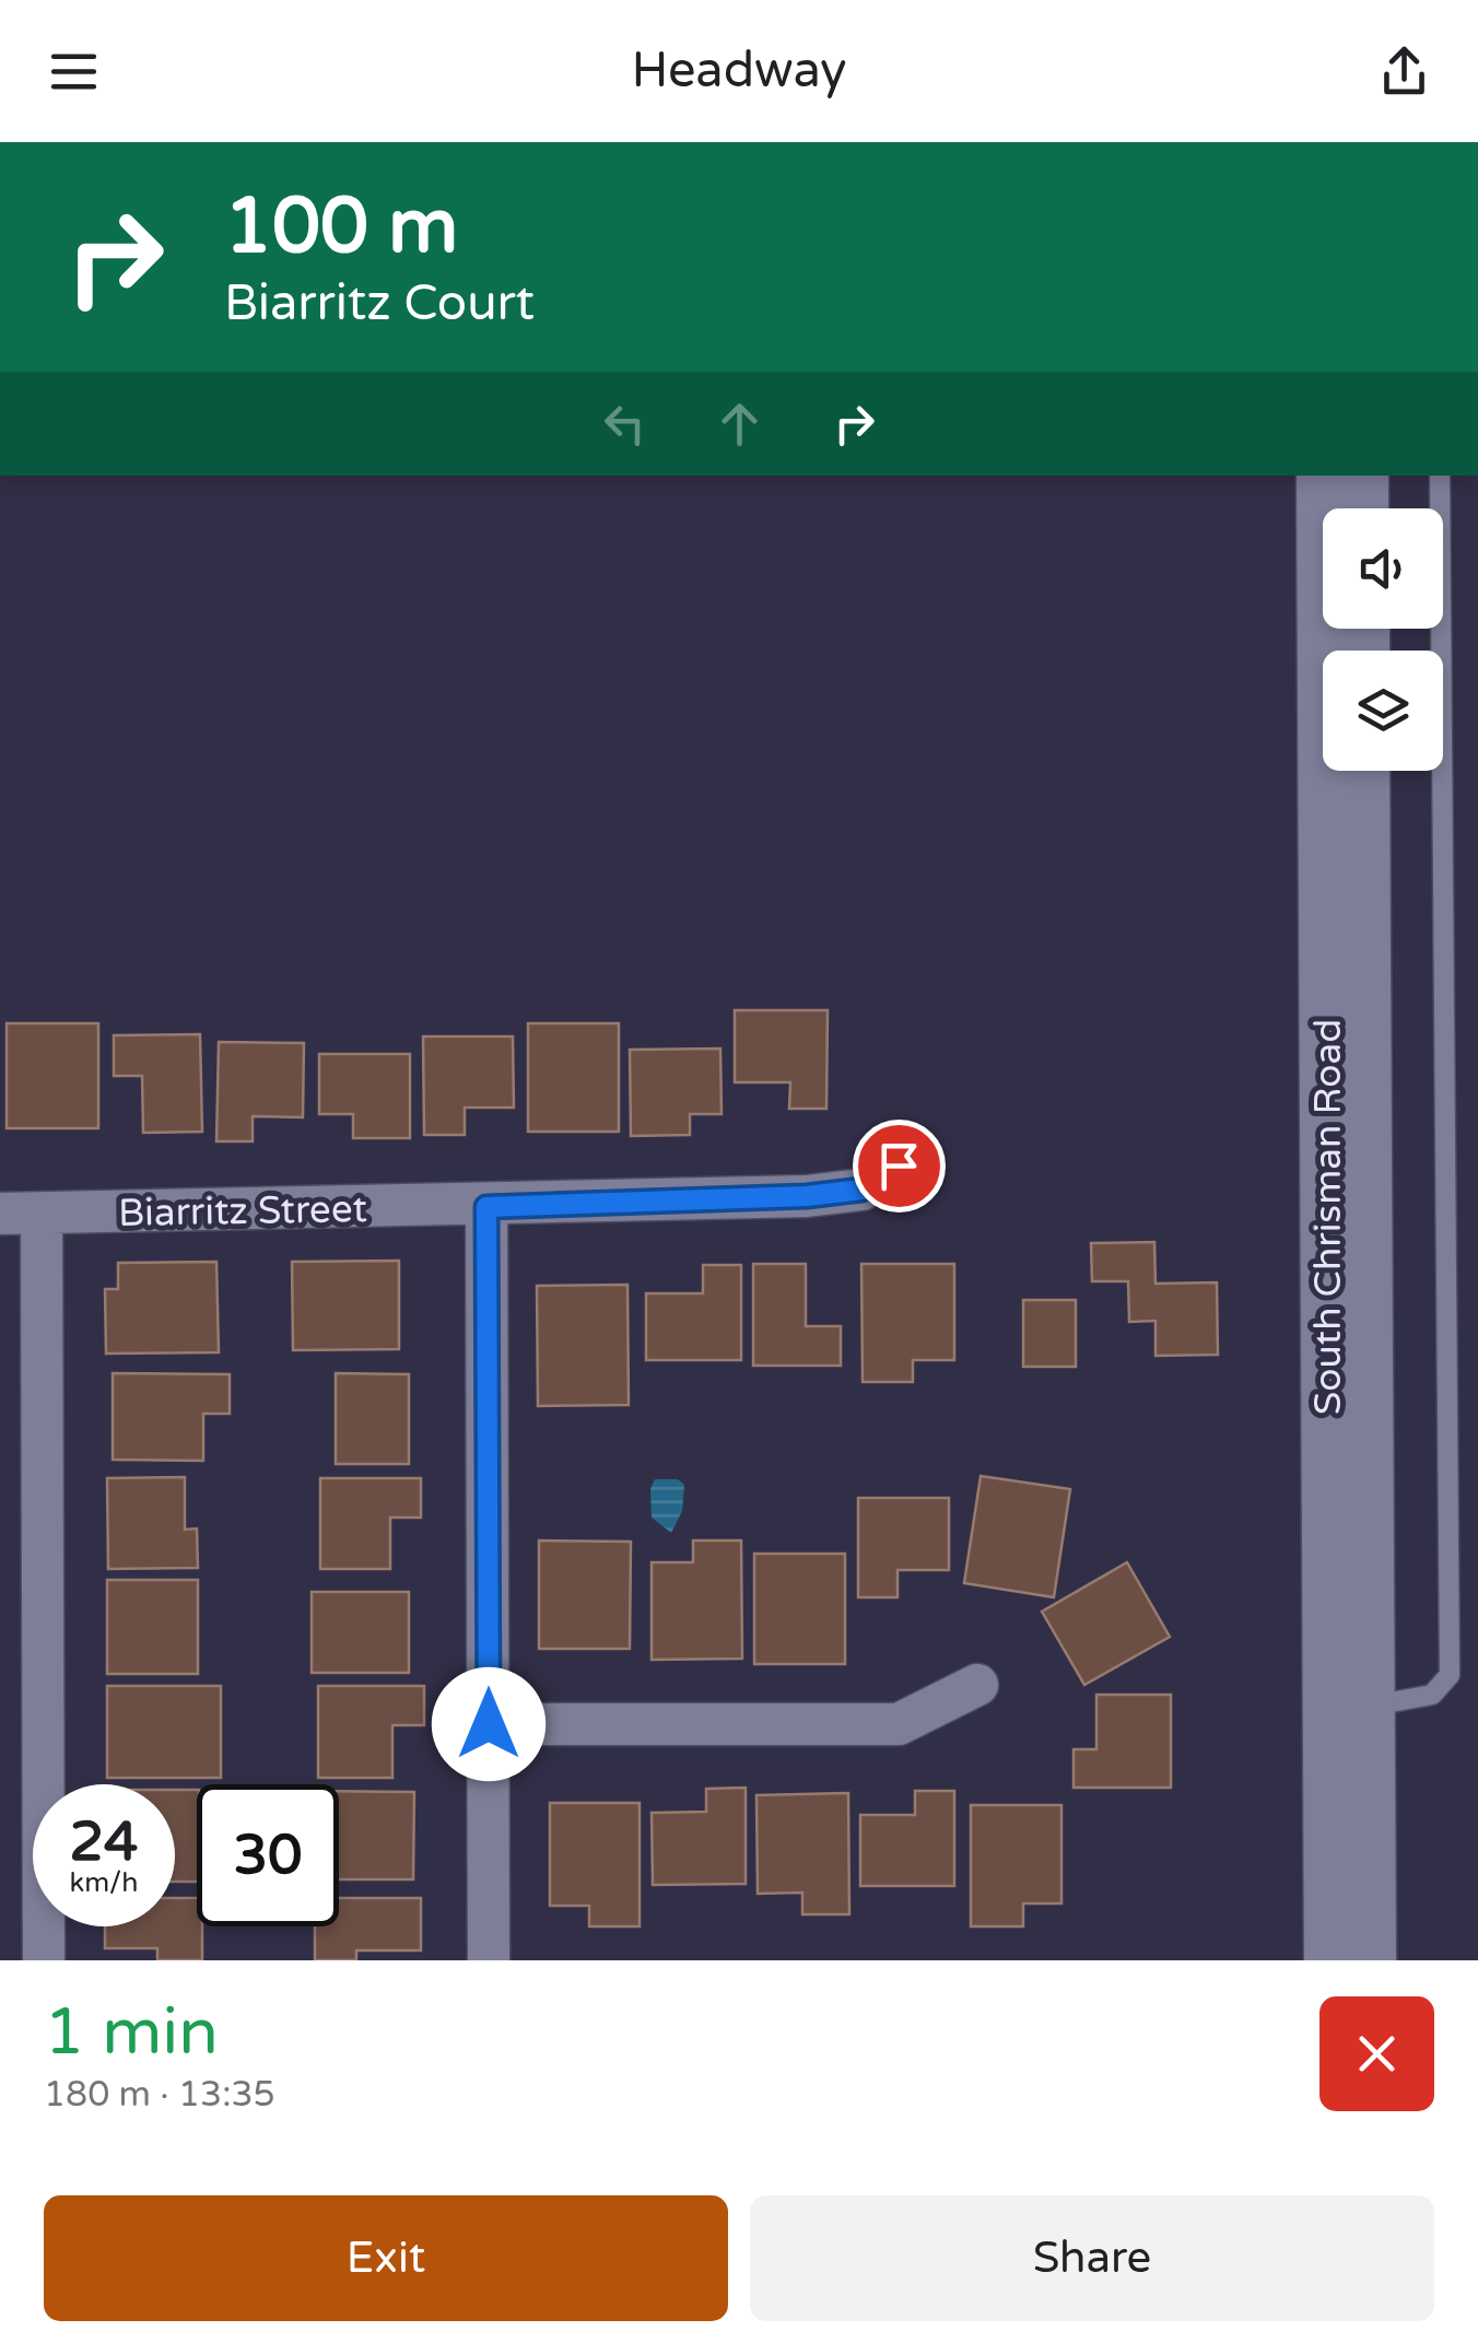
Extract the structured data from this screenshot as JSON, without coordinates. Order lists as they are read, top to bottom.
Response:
{
  "streets": {
    "street": ["Biarritz Street", "South Chrisman Road"]
  },
  "page": {
    "header": "Headway",
    "turn": ["100 m", "Biarritz Court"],
    "speed": "24 km/h",
    "limit": "30",
    "heading": ["1 min", "180 m · 13:35"],
    "buttons": ["Exit", "Share"]
  }
}
